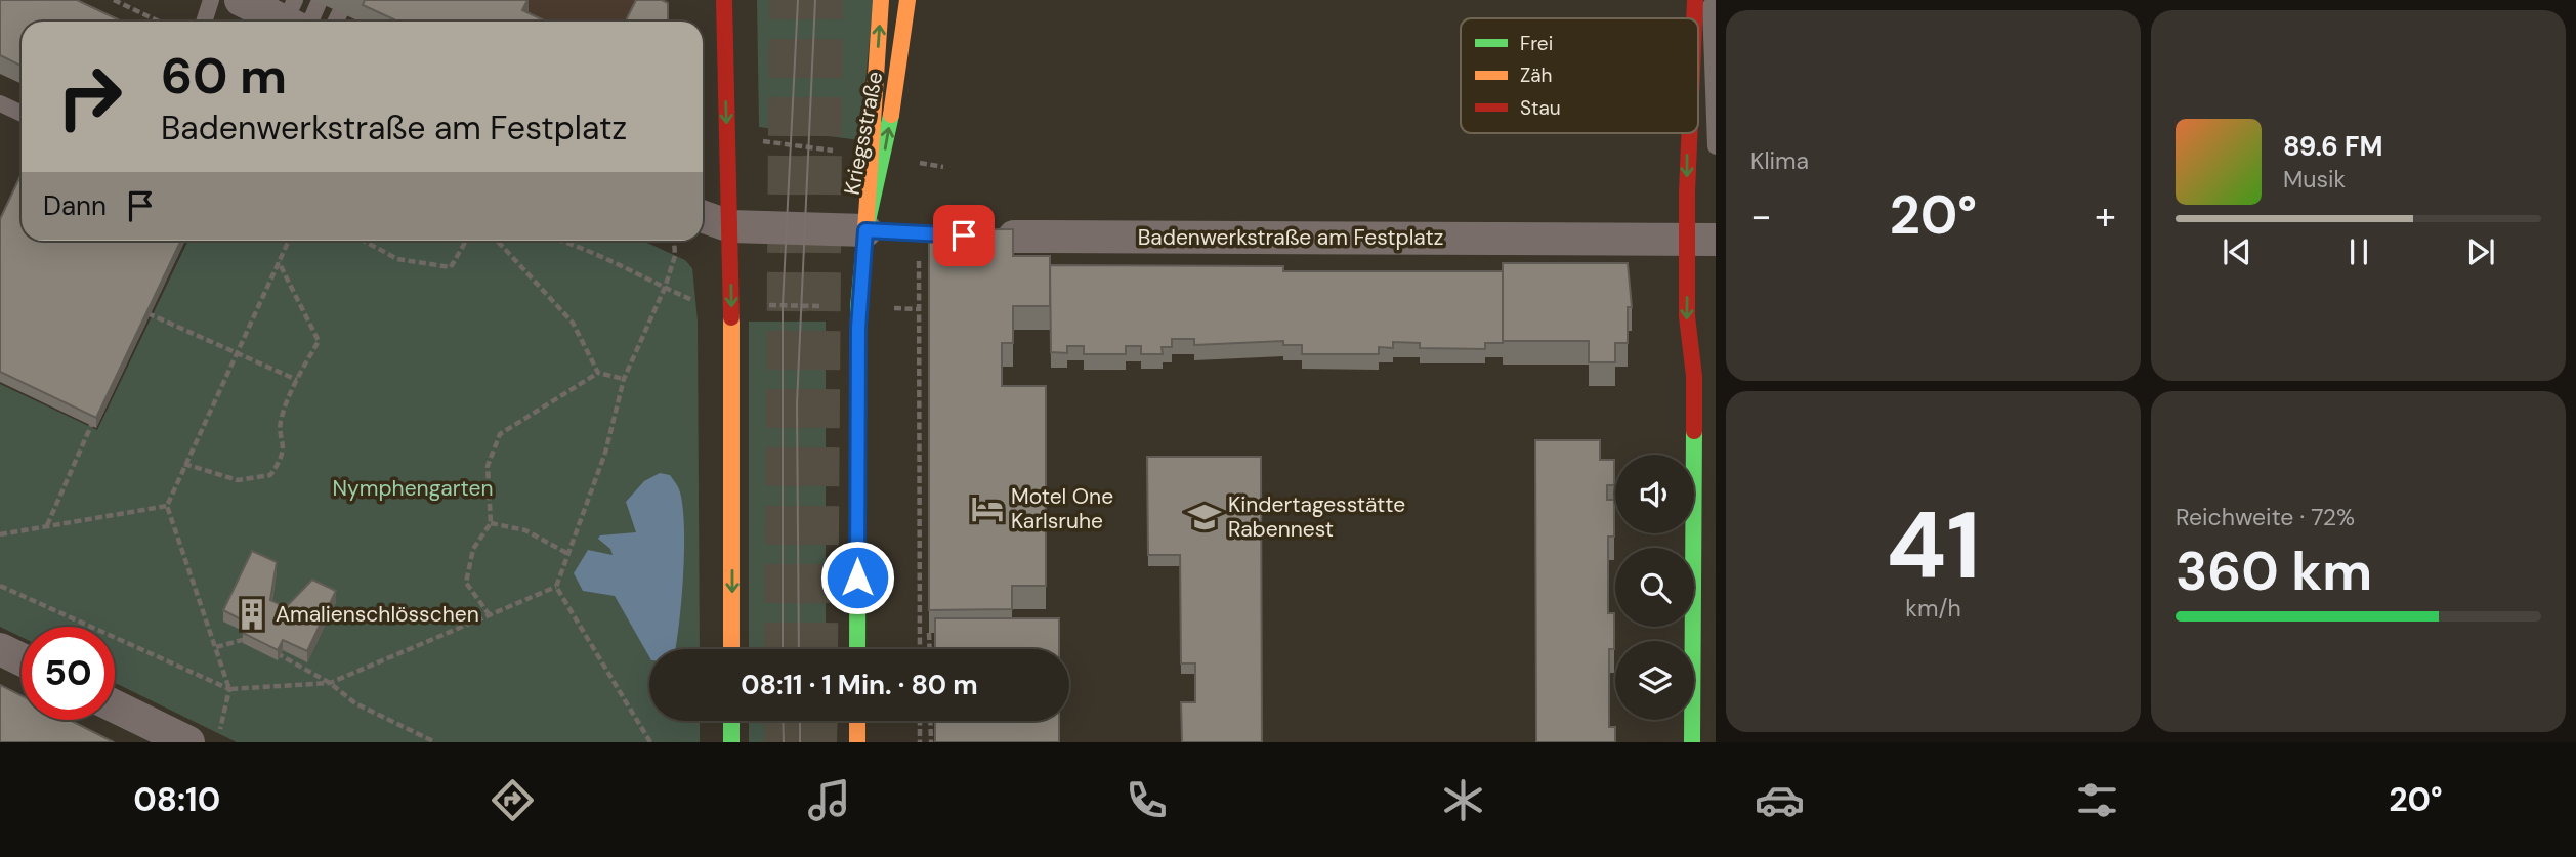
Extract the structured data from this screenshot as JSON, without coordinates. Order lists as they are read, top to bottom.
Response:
{
  "streets": {
    "main road": ["Kriegsstraße"],
    "street": ["Badenwerkstraße am Festplatz"]
  },
  "parks": ["Nymphengarten"],
  "places": {
    "hotel": ["Motel One Karlsruhe"],
    "school or university": ["Kindertagesstätte Rabennest"],
    "building": ["Amalienschlösschen"]
  },
  "legend": ["Frei", "Zäh", "Stau"],
  "page": {
    "tile": [
      "Klima",
      ["41", "km/h"],
      ["Reichweite · 72%", "360 km"]
    ],
    "turn": ["60 m", "Badenwerkstraße am Festplatz"],
    "song": ["89.6 FM", "Musik"],
    "then": "Dann",
    "heat": ["−", "20°", "+"],
    "limit": "50",
    "trip": "08:11 · 1 Min. · 80 m",
    "tabs": ["08:10", "20°"]
  }
}
